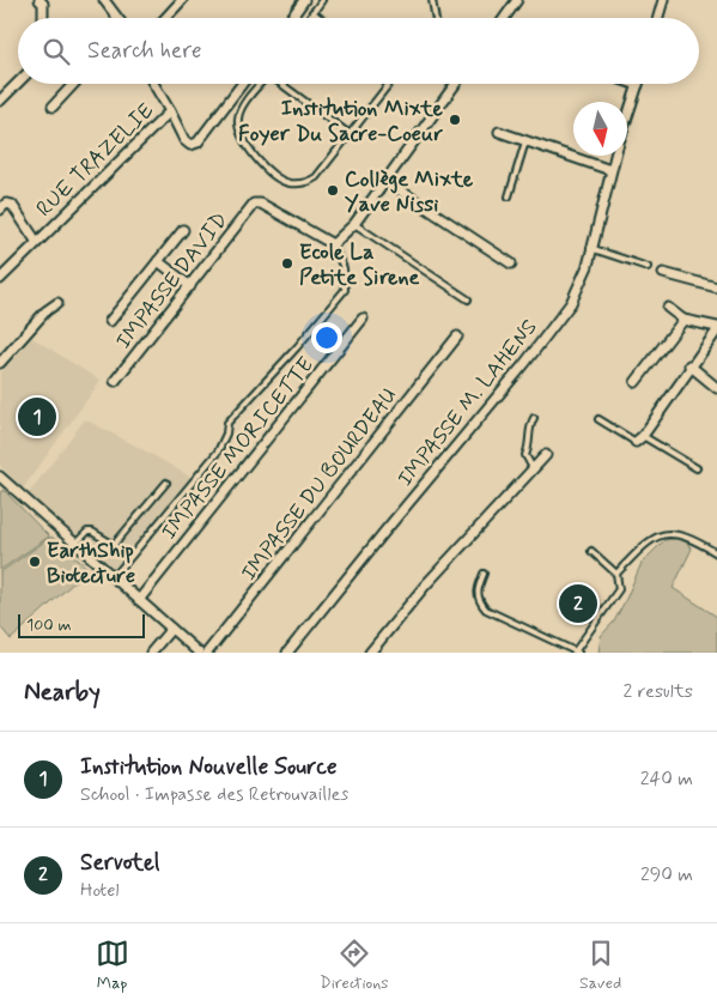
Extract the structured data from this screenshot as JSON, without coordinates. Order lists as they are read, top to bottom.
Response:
{
  "streets": {
    "street": [
      "RUE TRAZELIE",
      "IMPASSE DAVID",
      "IMPASSE M. LAHENS",
      "IMPASSE MORICETTE",
      "IMPASSE DU BOURDEAU"
    ]
  },
  "places": [
    "Institution Mixte Foyer Du Sacre-Coeur",
    "Collège Mixte Yave Nissi",
    "Ecole La Petite Sirene",
    "EarthShip Biotecture"
  ],
  "scale_bar": "100 m",
  "north": "bottom",
  "page": {
    "search": "Search here",
    "pins": ["1", "2"],
    "scale": "100 m",
    "heading": ["Nearby", "2 results"],
    "list": [
      {
        "mark": "1",
        "name": "Institution Nouvelle Source",
        "note": "School · Impasse des Retrouvailles",
        "value": "240 m"
      },
      {
        "mark": "2",
        "name": "Servotel",
        "note": "Hotel",
        "value": "290 m"
      }
    ],
    "nav": ["Map", "Directions", "Saved"]
  }
}
